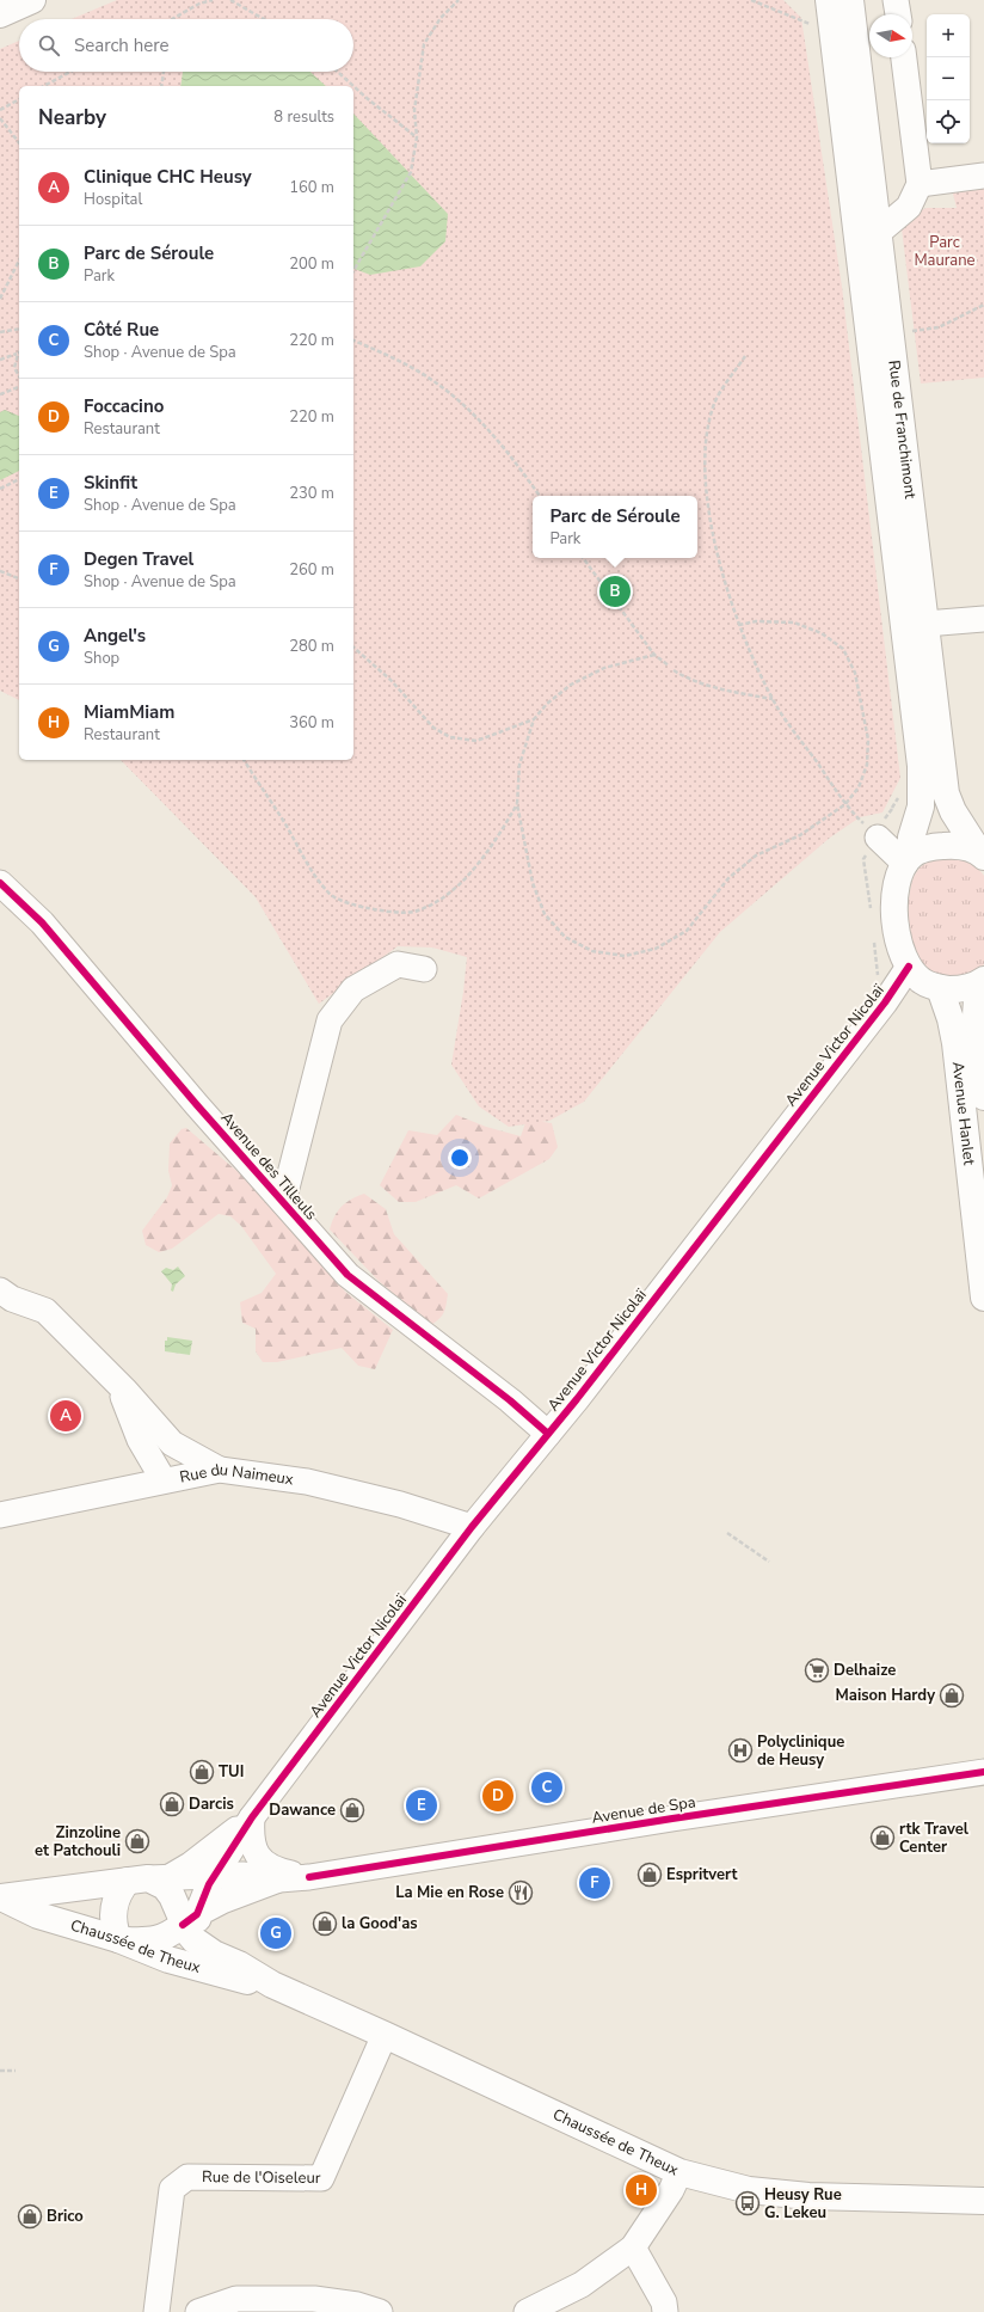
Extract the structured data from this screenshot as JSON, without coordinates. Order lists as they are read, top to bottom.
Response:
{
  "streets": {
    "main road": ["Rue de Franchimont", "Avenue Hanlet", "Chaussée de Theux"],
    "street": [
      "Avenue Victor Nicolaï",
      "Avenue des Tilleuls",
      "Rue du Naimeux",
      "Avenue de Spa",
      "Rue de l'Oiseleur"
    ]
  },
  "crossings": [
    ["Rue de Franchimont", "Avenue Victor Nicolaï"],
    ["Avenue Victor Nicolaï", "Avenue des Tilleuls"],
    ["Avenue Victor Nicolaï", "Rue du Naimeux"],
    ["Avenue de Spa", "Chaussée de Theux"],
    ["Chaussée de Theux", "Rue de l'Oiseleur"]
  ],
  "parks": ["Parc Maurane"],
  "places": {
    "supermarket": ["Delhaize"],
    "shop": [
      "Maison Hardy",
      "TUI",
      "Darcis",
      "Dawance",
      "rtk Travel Center",
      "Zinzoline et Patchouli",
      "Espritvert",
      "la Good'as",
      "Brico"
    ],
    "hospital": ["Polyclinique de Heusy"],
    "restaurant": ["La Mie en Rose"],
    "bus stop": ["Heusy Rue G. Lekeu"]
  },
  "north": "right",
  "page": {
    "map_buttons": ["+", "−"],
    "search": "Search here",
    "heading": ["Nearby", "8 results"],
    "list": [
      {
        "mark": "A",
        "name": "Clinique CHC Heusy",
        "note": "Hospital",
        "value": "160 m"
      },
      {
        "mark": "B",
        "name": "Parc de Séroule",
        "note": "Park",
        "value": "200 m"
      },
      {
        "mark": "C",
        "name": "Côté Rue",
        "note": "Shop · Avenue de Spa",
        "value": "220 m"
      },
      {
        "mark": "D",
        "name": "Foccacino",
        "note": "Restaurant",
        "value": "220 m"
      },
      {
        "mark": "E",
        "name": "Skinfit",
        "note": "Shop · Avenue de Spa",
        "value": "230 m"
      },
      {
        "mark": "F",
        "name": "Degen Travel",
        "note": "Shop · Avenue de Spa",
        "value": "260 m"
      },
      {
        "mark": "G",
        "name": "Angel's",
        "note": "Shop",
        "value": "280 m"
      },
      {
        "mark": "H",
        "name": "MiamMiam",
        "note": "Restaurant",
        "value": "360 m"
      }
    ],
    "popup": ["Parc de Séroule", "Park"],
    "pins": [
      "B",
      "A",
      "C",
      "D",
      "E",
      "F",
      "G",
      "H"
    ]
  }
}
